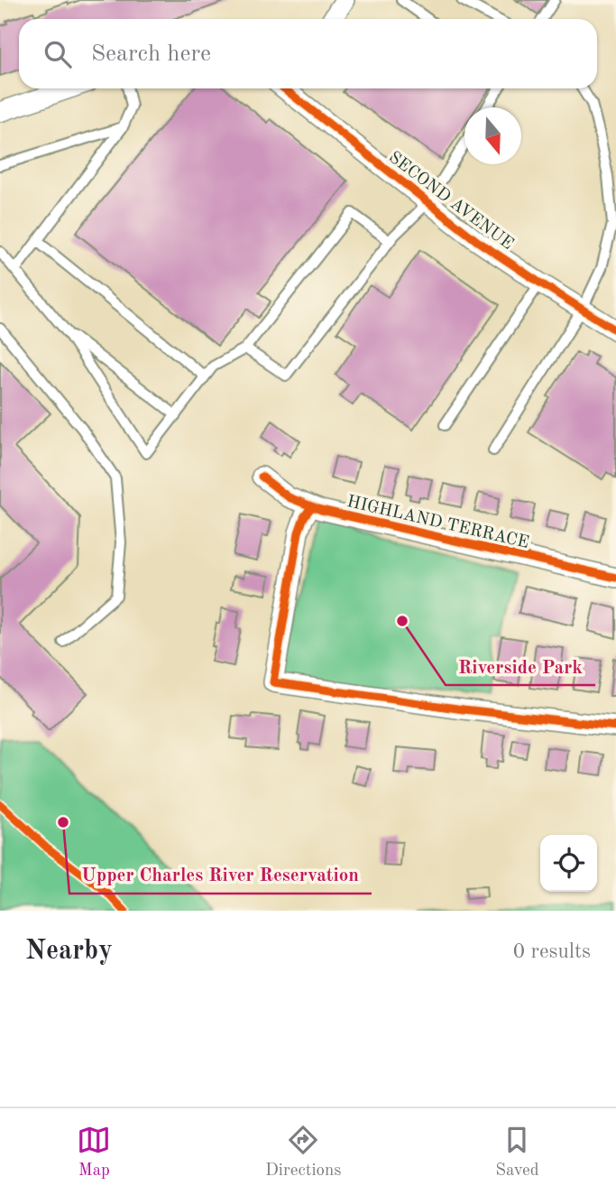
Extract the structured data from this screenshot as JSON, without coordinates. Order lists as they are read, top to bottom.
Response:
{
  "streets": {
    "street": ["SECOND AVENUE", "HIGHLAND TERRACE"]
  },
  "places": ["Riverside Park", "Upper Charles River Reservation"],
  "north": "bottom",
  "page": {
    "search": "Search here",
    "heading": ["Nearby", "0 results"],
    "nav": ["Map", "Directions", "Saved"]
  }
}
